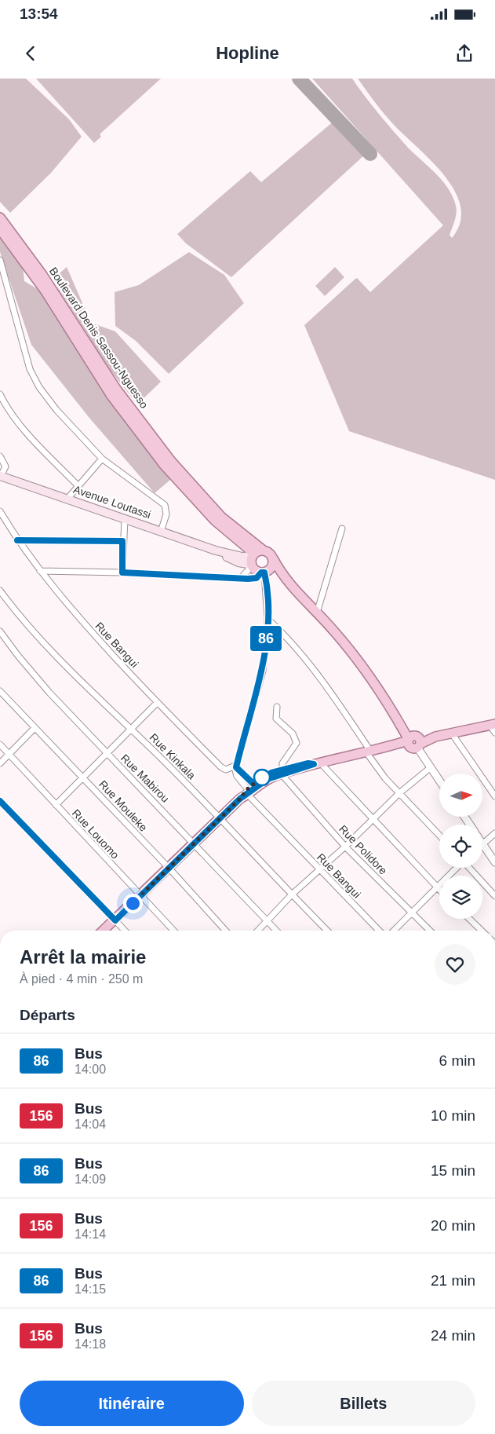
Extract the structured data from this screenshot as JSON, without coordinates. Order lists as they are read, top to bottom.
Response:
{
  "streets": {
    "main road": ["Boulevard Denis Sassou-Nguesso", "Avenue Loutassi"],
    "street": [
      "Rue Bangui",
      "Rue Kinkala",
      "Rue Mabirou",
      "Rue Mouleke",
      "Rue Louomo",
      "Rue Polidore"
    ]
  },
  "crossings": [
    ["Boulevard Denis Sassou-Nguesso", "Avenue Loutassi"]
  ],
  "lines": ["bus line 86"],
  "north": "right",
  "page": {
    "status": "13:54",
    "header": "Hopline",
    "on_map": "86",
    "heading": [
      ["Arrêt la mairie", "À pied · 4 min · 250 m"],
      "Départs"
    ],
    "list": [
      {
        "mark": "86",
        "name": "Bus",
        "note": "14:00",
        "value": "6 min"
      },
      {
        "mark": "156",
        "name": "Bus",
        "note": "14:04",
        "value": "10 min"
      },
      {
        "mark": "86",
        "name": "Bus",
        "note": "14:09",
        "value": "15 min"
      },
      {
        "mark": "156",
        "name": "Bus",
        "note": "14:14",
        "value": "20 min"
      },
      {
        "mark": "86",
        "name": "Bus",
        "note": "14:15",
        "value": "21 min"
      },
      {
        "mark": "156",
        "name": "Bus",
        "note": "14:18",
        "value": "24 min"
      }
    ],
    "buttons": ["Itinéraire", "Billets"]
  }
}
